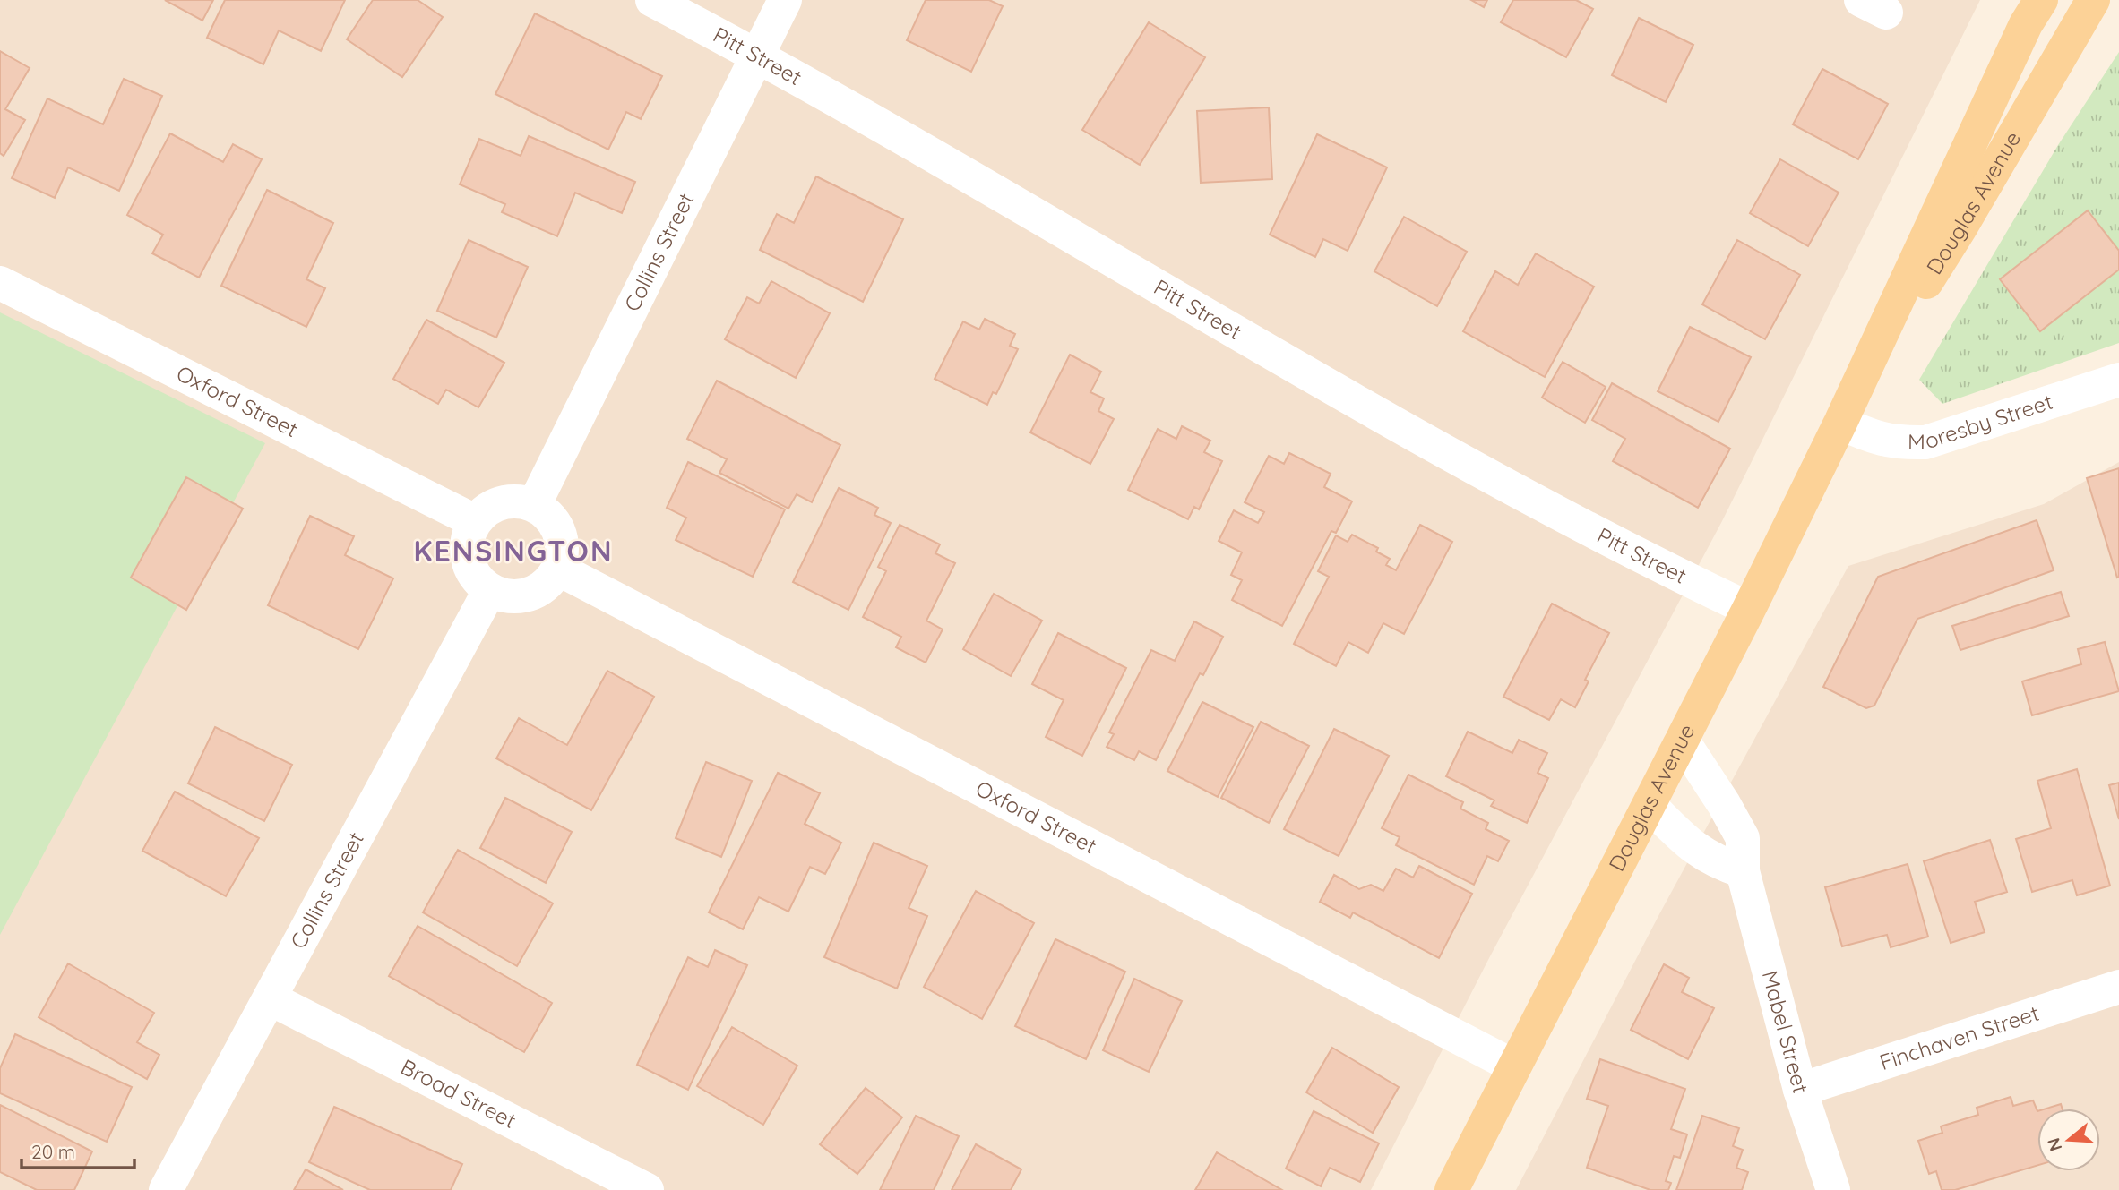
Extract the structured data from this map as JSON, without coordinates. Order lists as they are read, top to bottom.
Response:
{
  "streets": {
    "main road": ["Douglas Avenue"],
    "street": [
      "Pitt Street",
      "Collins Street",
      "Oxford Street",
      "Moresby Street",
      "Mabel Street",
      "Finchaven Street",
      "Broad Street"
    ]
  },
  "crossings": [
    ["Pitt Street", "Douglas Avenue"],
    ["Pitt Street", "Collins Street"],
    ["Douglas Avenue", "Oxford Street"],
    ["Douglas Avenue", "Moresby Street"],
    ["Douglas Avenue", "Mabel Street"],
    ["Collins Street", "Oxford Street"],
    ["Collins Street", "Broad Street"],
    ["Mabel Street", "Finchaven Street"]
  ],
  "districts": ["KENSINGTON"],
  "scale_bar": "20 m",
  "north": "left"
}
